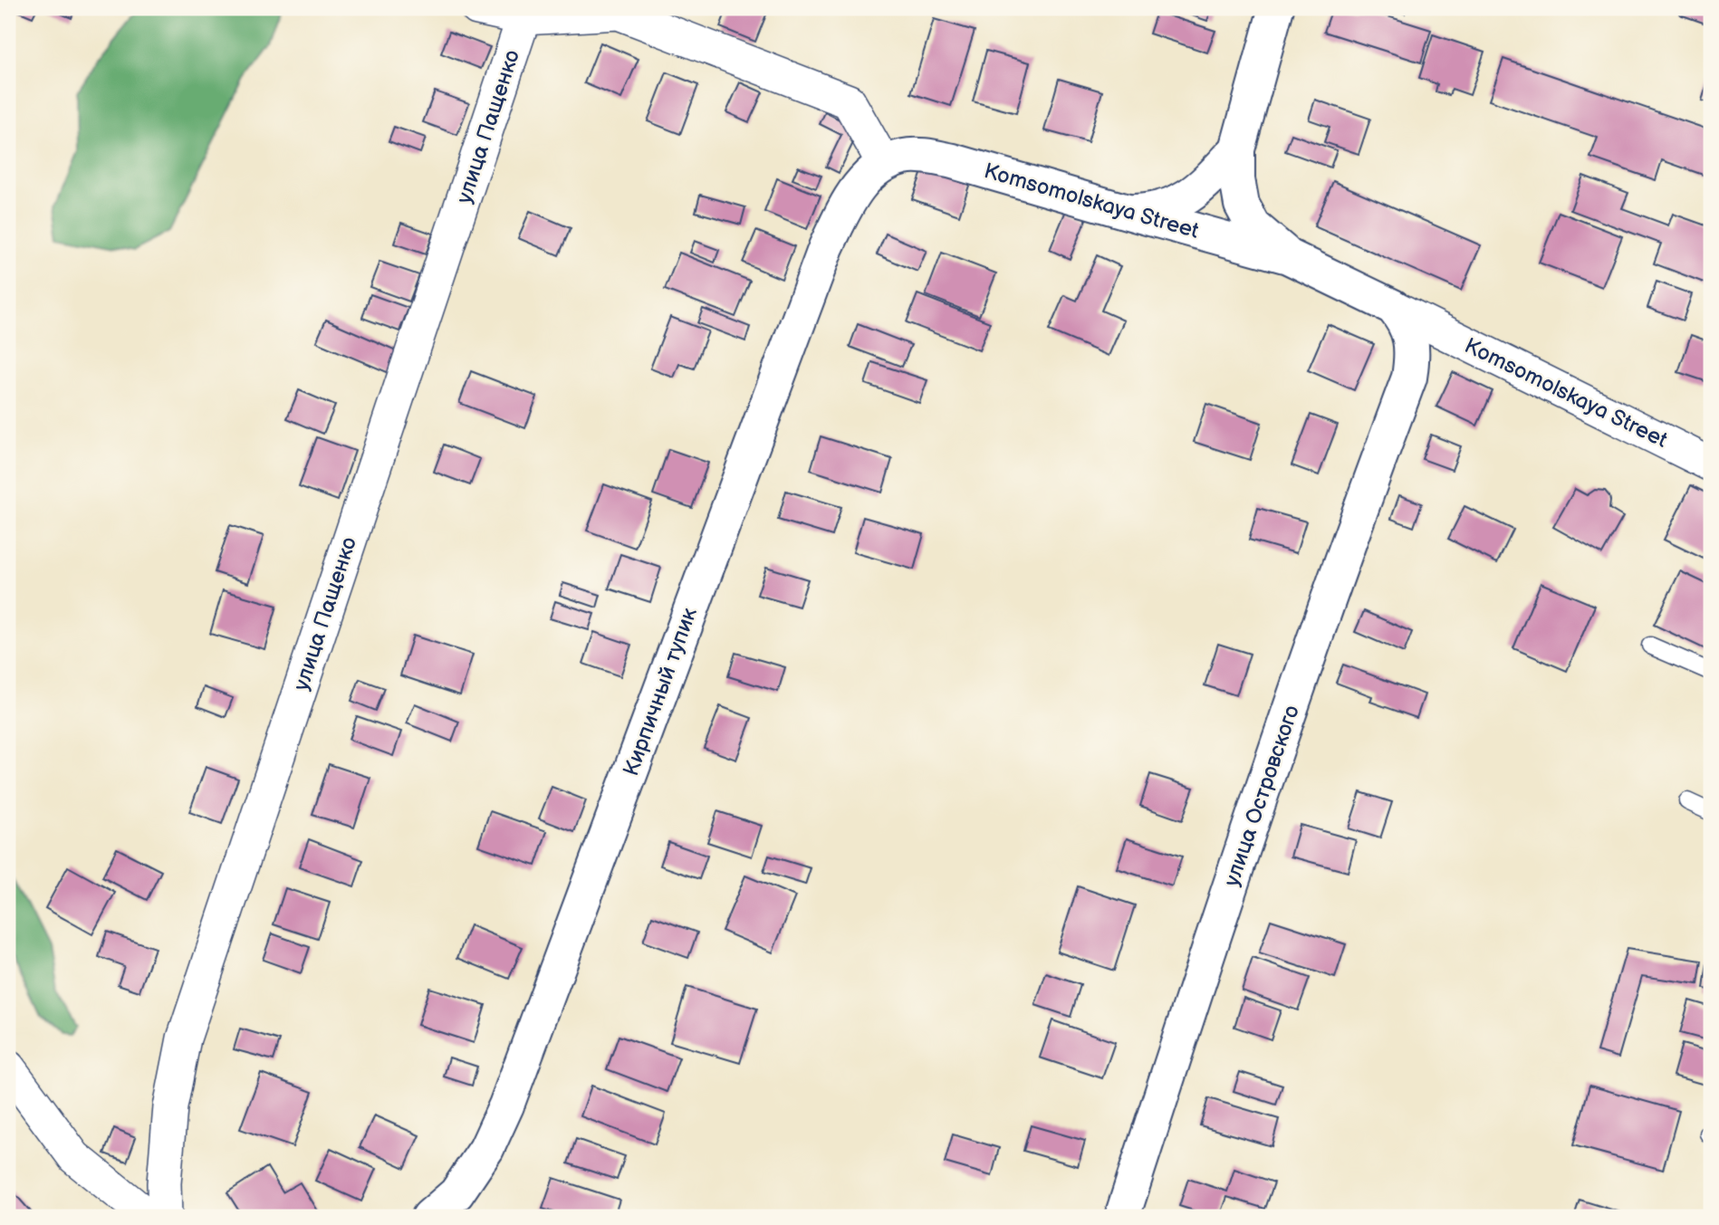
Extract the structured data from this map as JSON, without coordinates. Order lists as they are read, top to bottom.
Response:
{
  "streets": {
    "street": [
      "улица Пащенко",
      "Komsomolskaya Street",
      "Кирпичный тупик",
      "улица Островского"
    ]
  },
  "crossings": [
    ["Komsomolskaya Street", "Кирпичный тупик"],
    ["Komsomolskaya Street", "улица Островского"]
  ]
}
